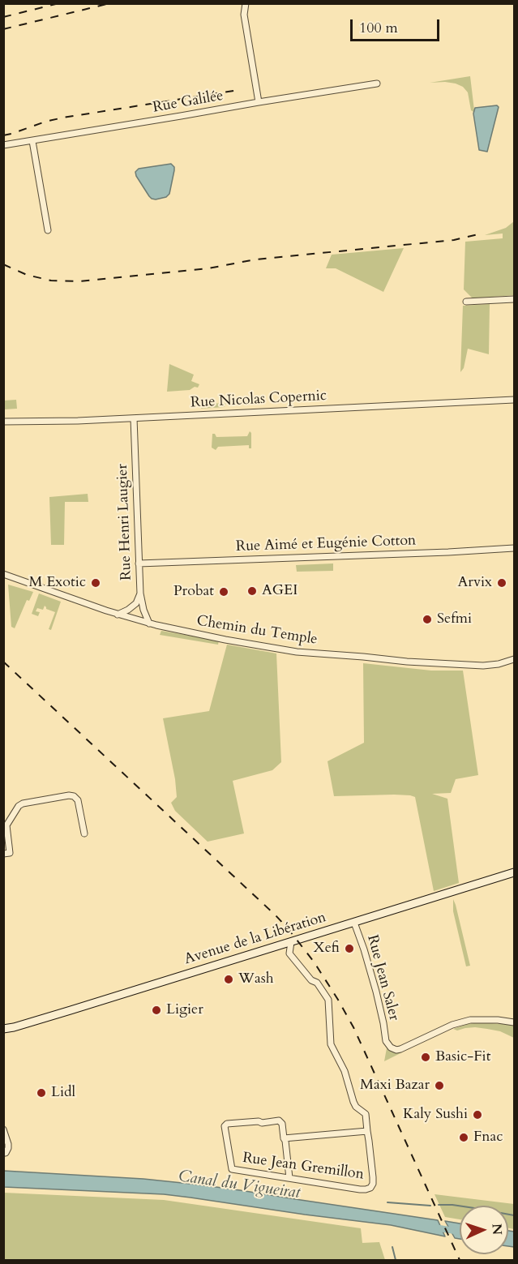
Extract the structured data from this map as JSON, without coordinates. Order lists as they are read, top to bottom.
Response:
{
  "streets": {
    "main road": ["Avenue de la Libération"],
    "street": [
      "Rue Galilée",
      "Rue Nicolas Copernic",
      "Rue Henri Laugier",
      "Rue Aimé et Eugénie Cotton",
      "Chemin du Temple",
      "Rue Jean Saler",
      "Rue Jean Gremillon"
    ]
  },
  "crossings": [
    ["Rue Nicolas Copernic", "Rue Henri Laugier"],
    ["Rue Henri Laugier", "Rue Aimé et Eugénie Cotton"],
    ["Rue Henri Laugier", "Chemin du Temple"],
    ["Avenue de la Libération", "Rue Jean Saler"]
  ],
  "water": ["Canal du Vigueirat"],
  "places": [
    "M Exotic",
    "Arvix",
    "AGEI",
    "Probat",
    "Sefmi",
    "Xefi",
    "Wash",
    "Ligier",
    "Basic-Fit",
    "Maxi Bazar",
    "Lidl",
    "Kaly Sushi",
    "Fnac"
  ],
  "scale_bar": "100 m",
  "north": "right"
}
